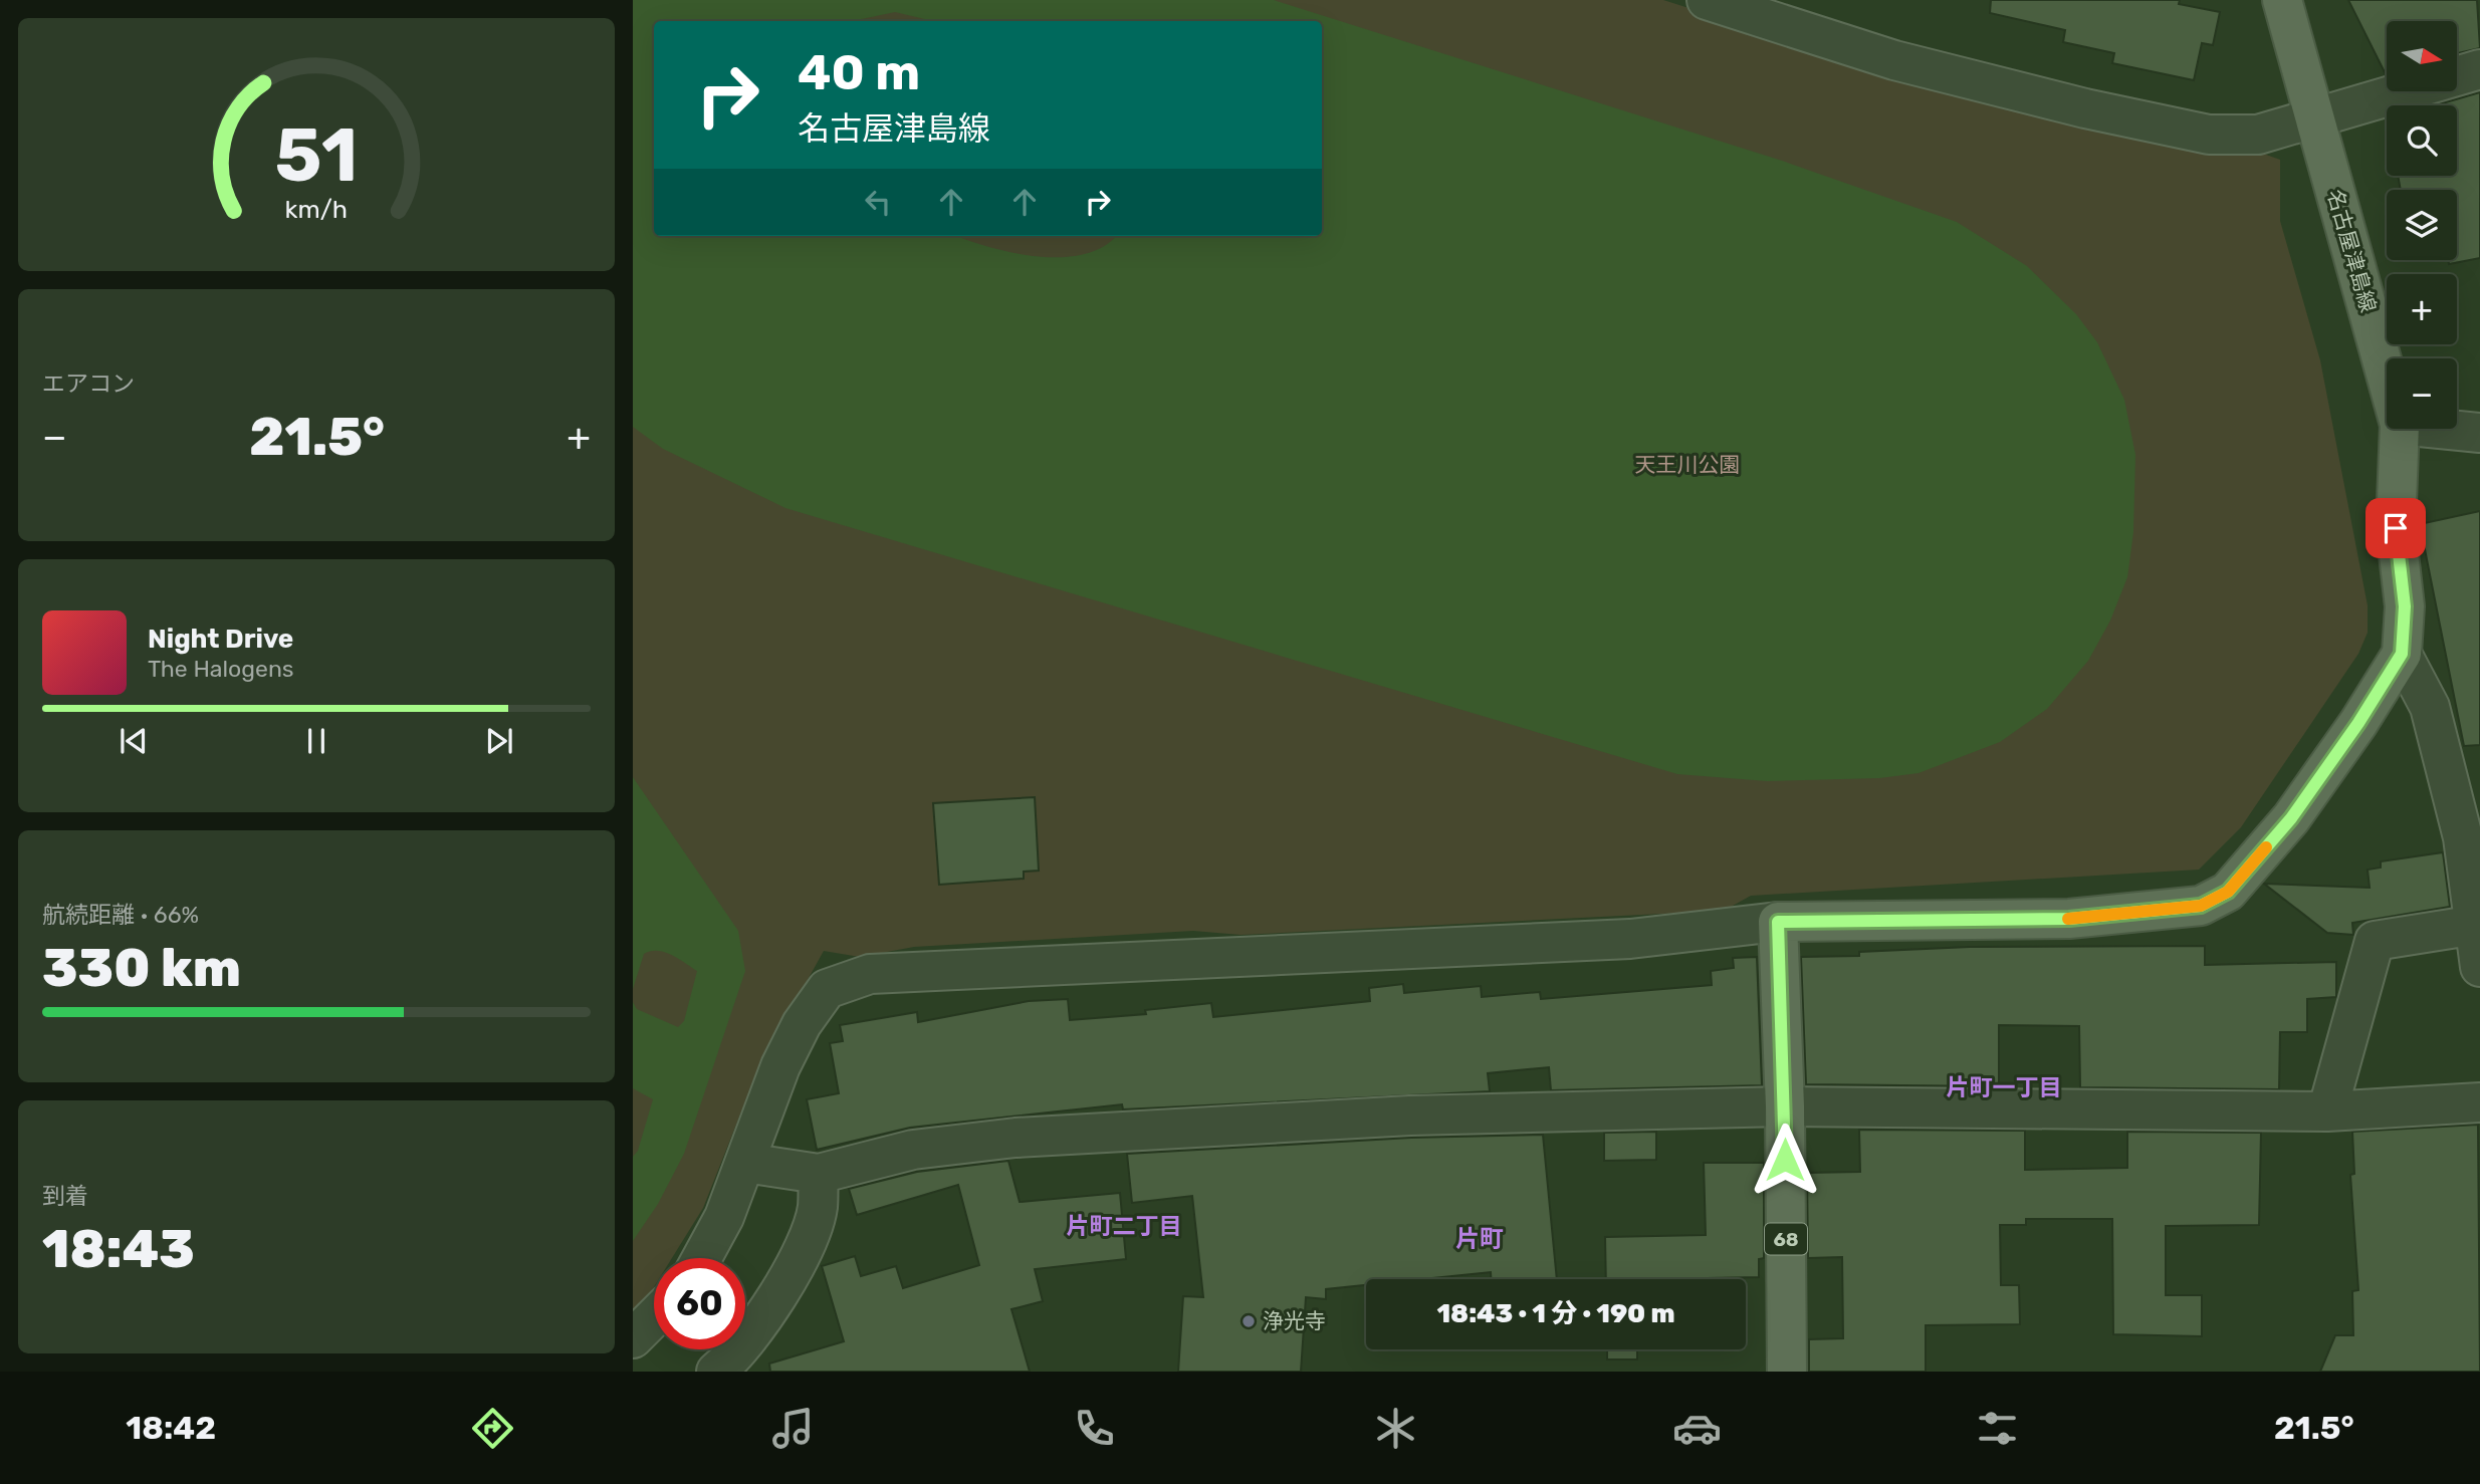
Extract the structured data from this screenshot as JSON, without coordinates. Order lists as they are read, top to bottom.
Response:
{
  "streets": {
    "main road": ["名古屋津島線", "68"]
  },
  "crossings": [
    ["名古屋津島線", "68"]
  ],
  "districts": ["片町一丁目", "片町二丁目", "片町"],
  "parks": ["天王川公園"],
  "places": ["浄光寺"],
  "north": "right",
  "page": {
    "map_buttons": ["+", "−"],
    "turn": ["40 m", "名古屋津島線"],
    "tile": [
      "エアコン",
      ["航続距離 · 66%", "330 km"],
      ["到着", "18:43"]
    ],
    "heat": ["−", "21.5°", "+"],
    "song": ["Night Drive", "The Halogens"],
    "limit": "60",
    "trip": "18:43 · 1 分 · 190 m",
    "tabs": ["18:42", "21.5°"],
    "gauge": ["51", "km/h"]
  }
}
